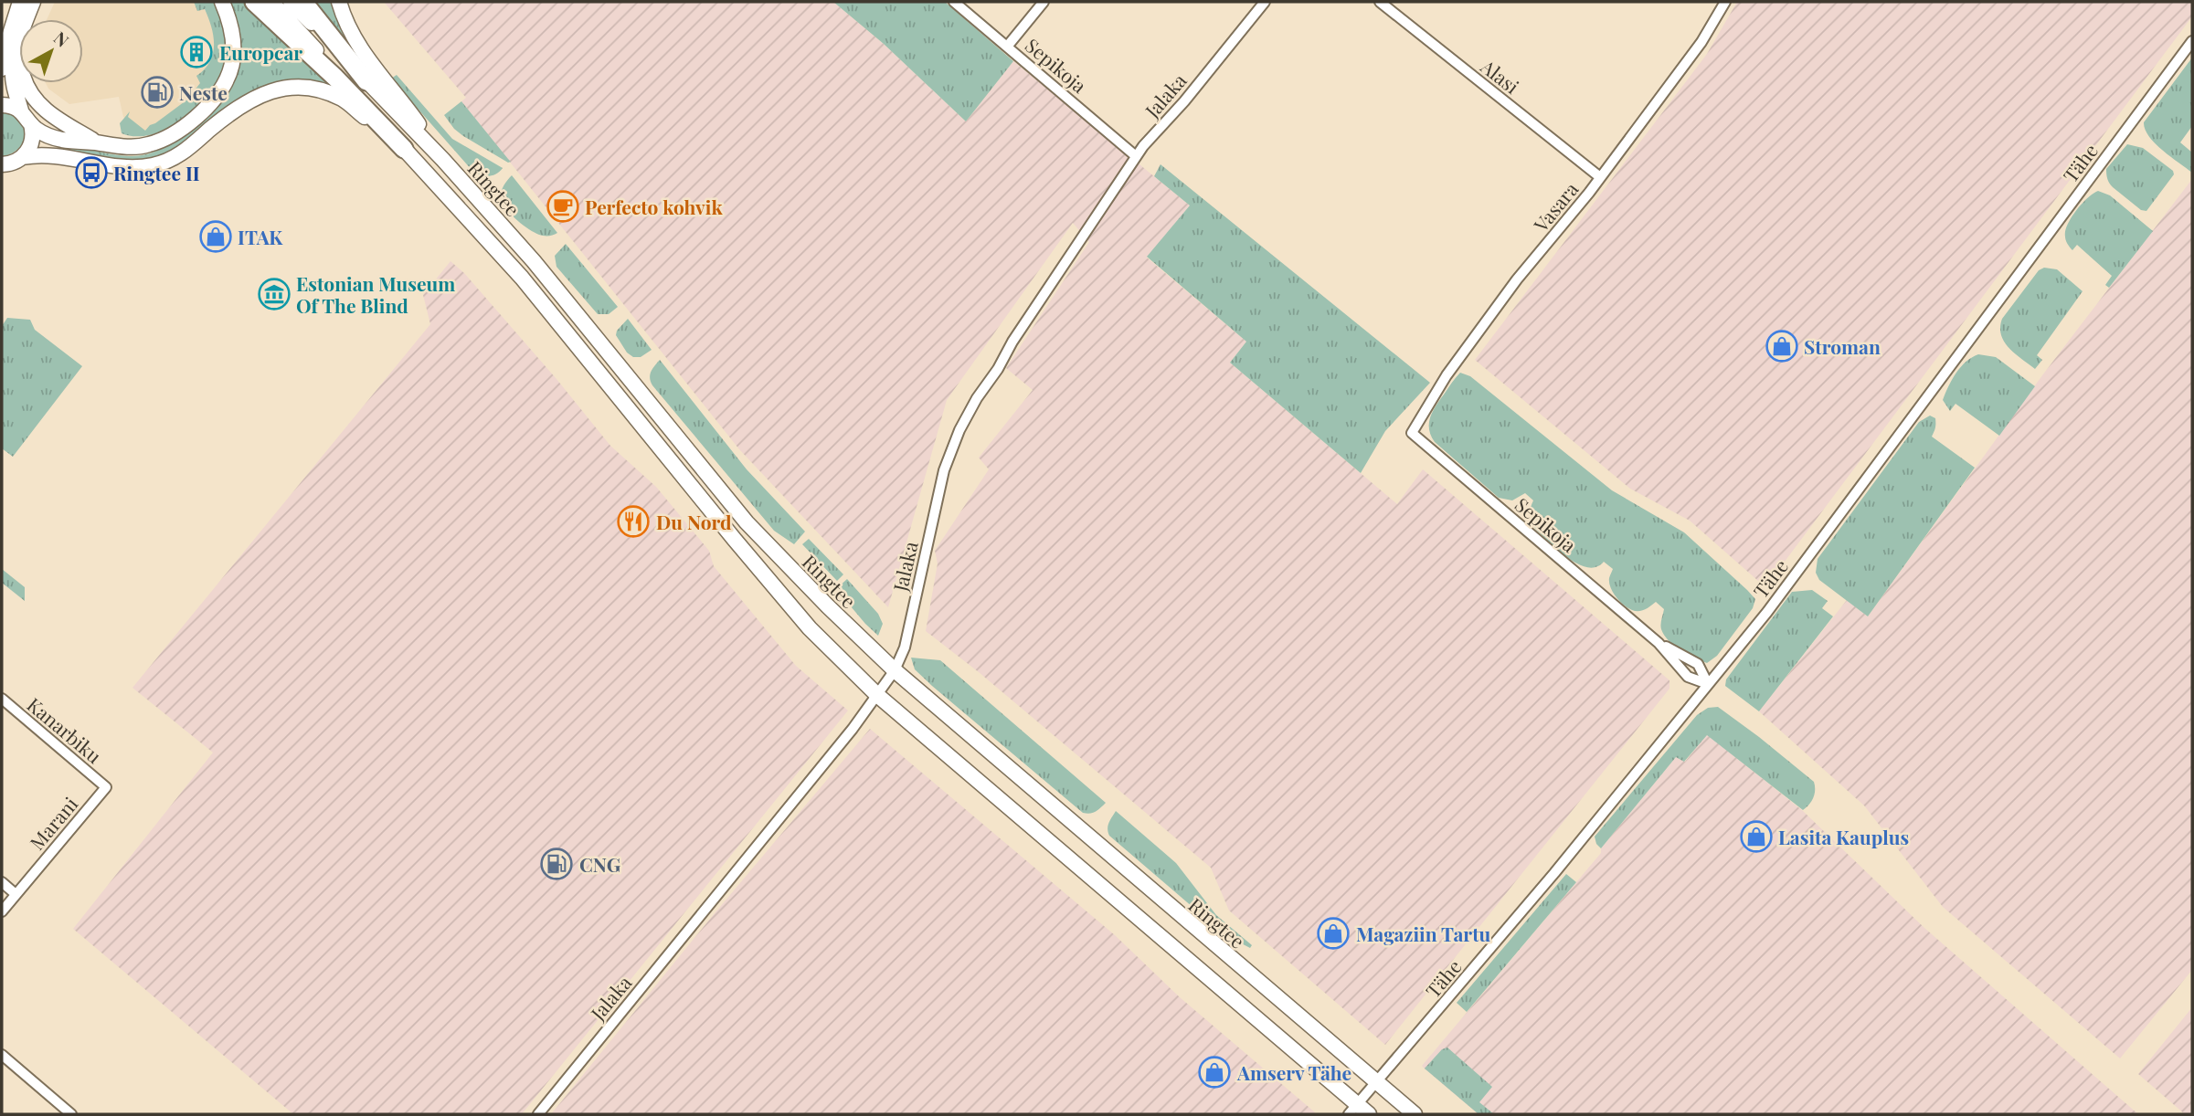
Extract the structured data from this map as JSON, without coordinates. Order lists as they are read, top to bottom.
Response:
{
  "streets": {
    "main road": ["Ringtee"],
    "street": [
      "Sepikoja",
      "Alasi",
      "Jalaka",
      "Tähe",
      "Vasara",
      "Kanarbiku",
      "Marani"
    ]
  },
  "crossings": [
    ["Sepikoja", "Jalaka"],
    ["Sepikoja", "Tähe"],
    ["Sepikoja", "Vasara"],
    ["Alasi", "Vasara"],
    ["Jalaka", "Ringtee"],
    ["Tähe", "Ringtee"],
    ["Kanarbiku", "Marani"]
  ],
  "places": {
    "building": ["Europcar"],
    "fuel station": ["Neste", "CNG"],
    "bus stop": ["Ringtee II"],
    "cafe": ["Perfecto kohvik"],
    "shop": [
      "ITAK",
      "Stroman",
      "Lasita Kauplus",
      "Magaziin Tartu",
      "Amserv Tähe"
    ],
    "museum": ["Estonian Museum Of The Blind"],
    "restaurant": ["Du Nord"]
  },
  "north": "top right"
}
